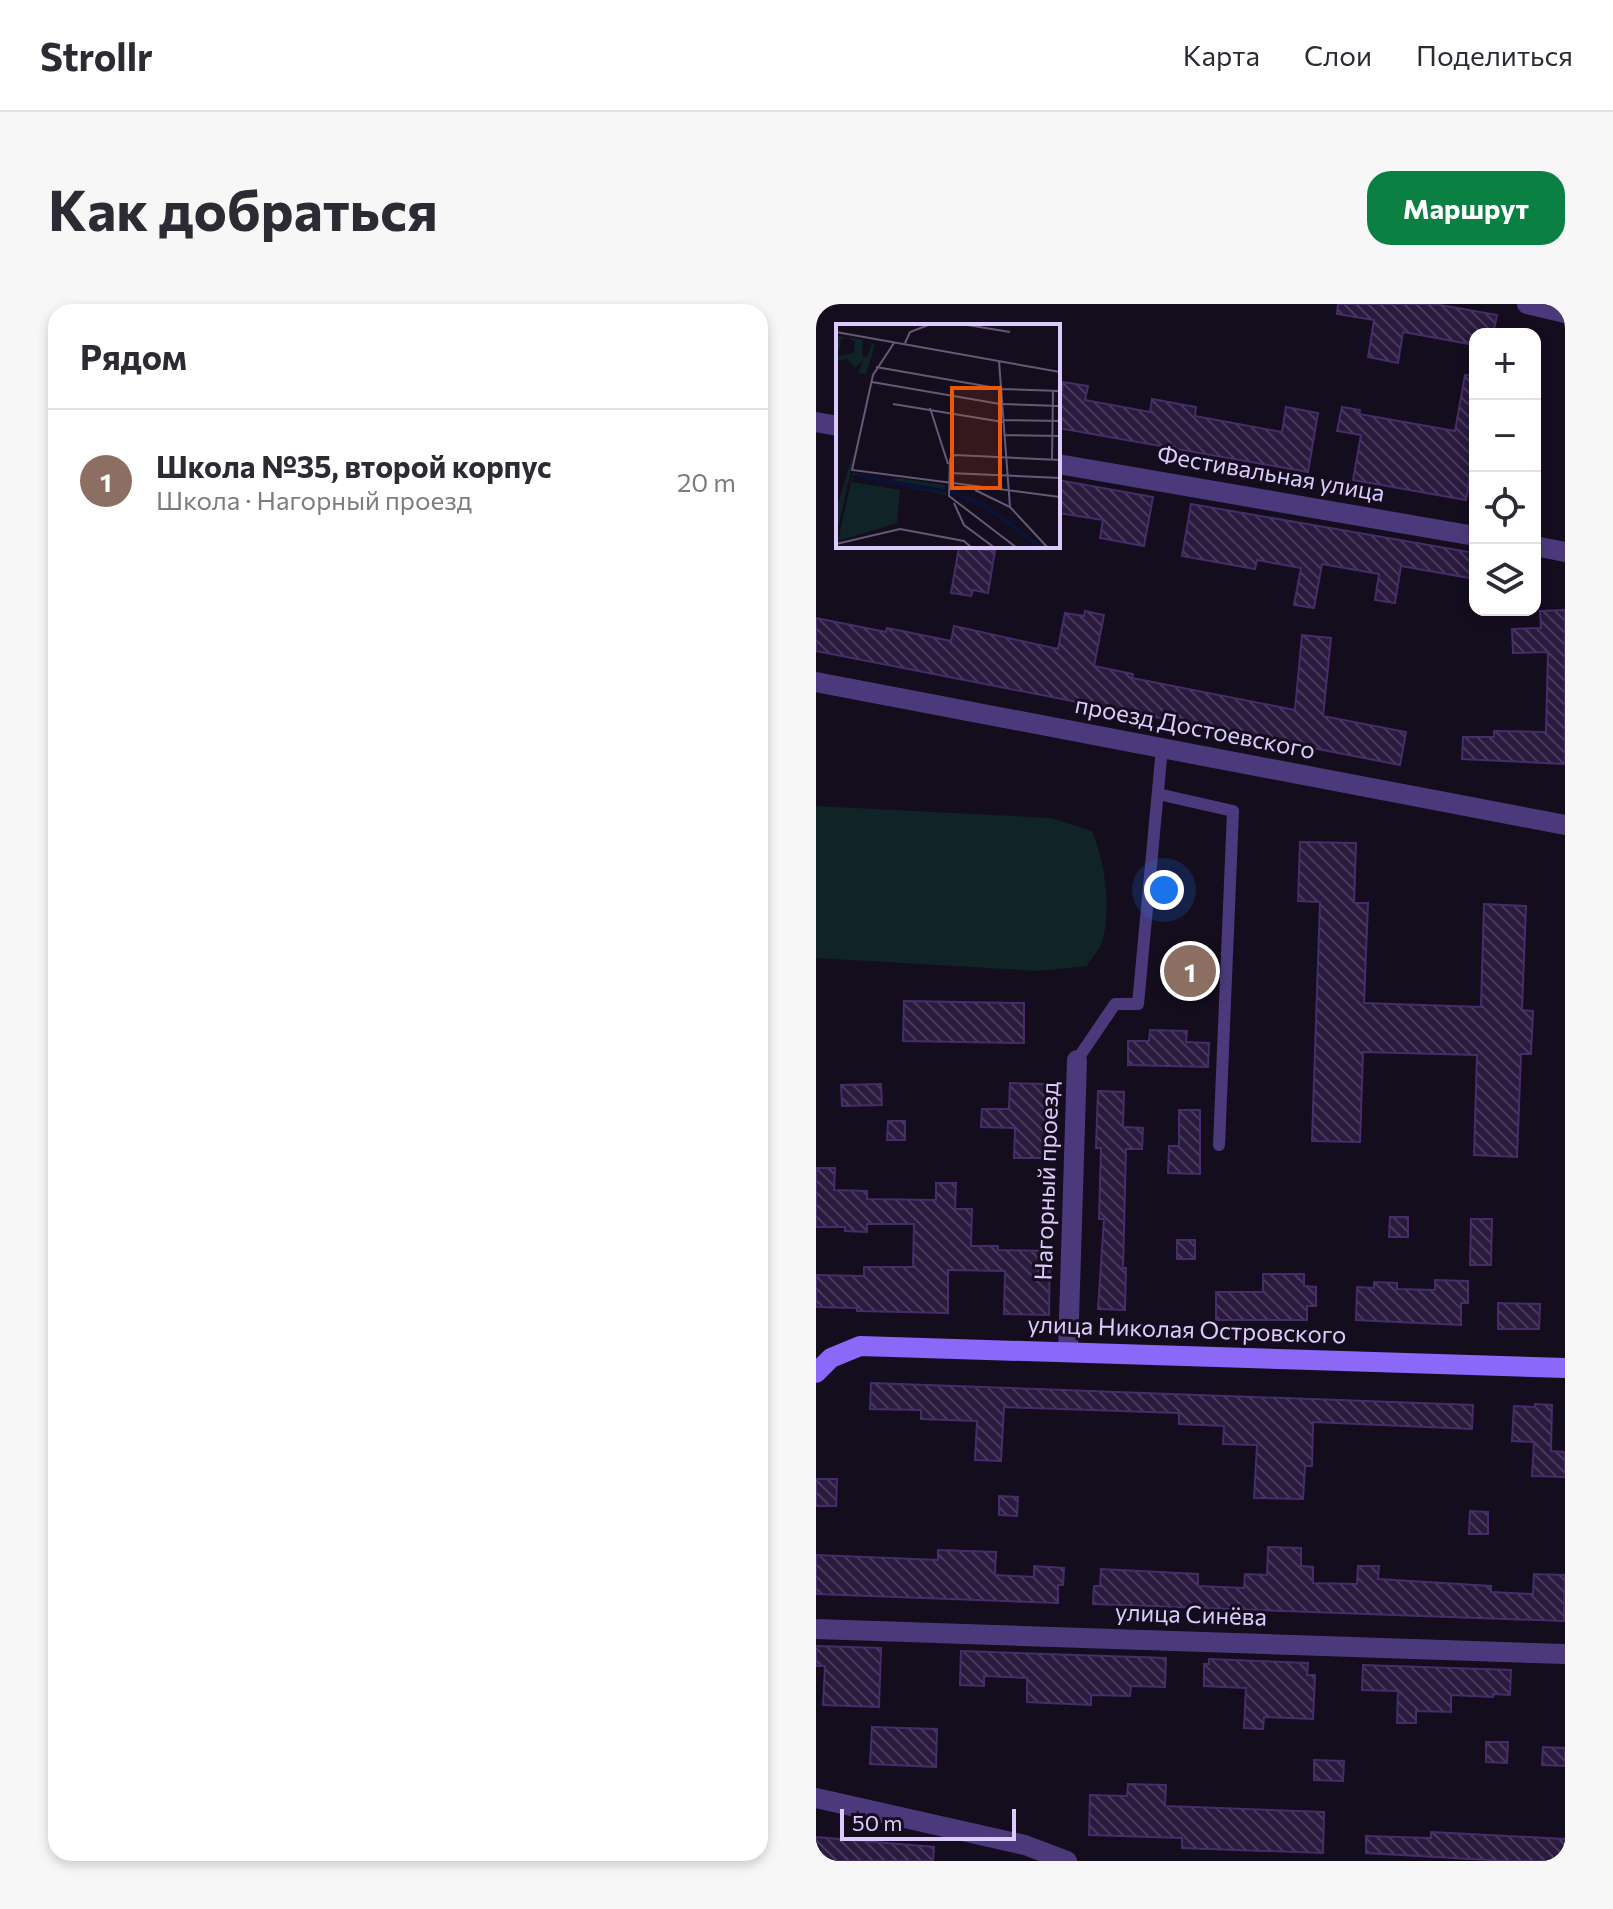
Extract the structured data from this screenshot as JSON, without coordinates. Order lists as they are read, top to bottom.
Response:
{
  "streets": {
    "street": [
      "Фестивальная улица",
      "проезд Достоевского",
      "Нагорный проезд",
      "улица Николая Островского",
      "улица Синёва"
    ]
  },
  "crossings": [
    ["Нагорный проезд", "улица Николая Островского"]
  ],
  "scale_bar": "50 m",
  "page": {
    "header": "Strollr",
    "nav": ["Карта", "Слои", "Поделиться"],
    "buttons": "Маршрут",
    "title": "Как добраться",
    "heading": "Рядом",
    "map_buttons": ["+", "−"],
    "list": [
      {
        "mark": "1",
        "name": "Школа №35, второй корпус",
        "note": "Школа · Нагорный проезд",
        "value": "20 m"
      }
    ],
    "pins": "1",
    "scale": "50 m"
  }
}
